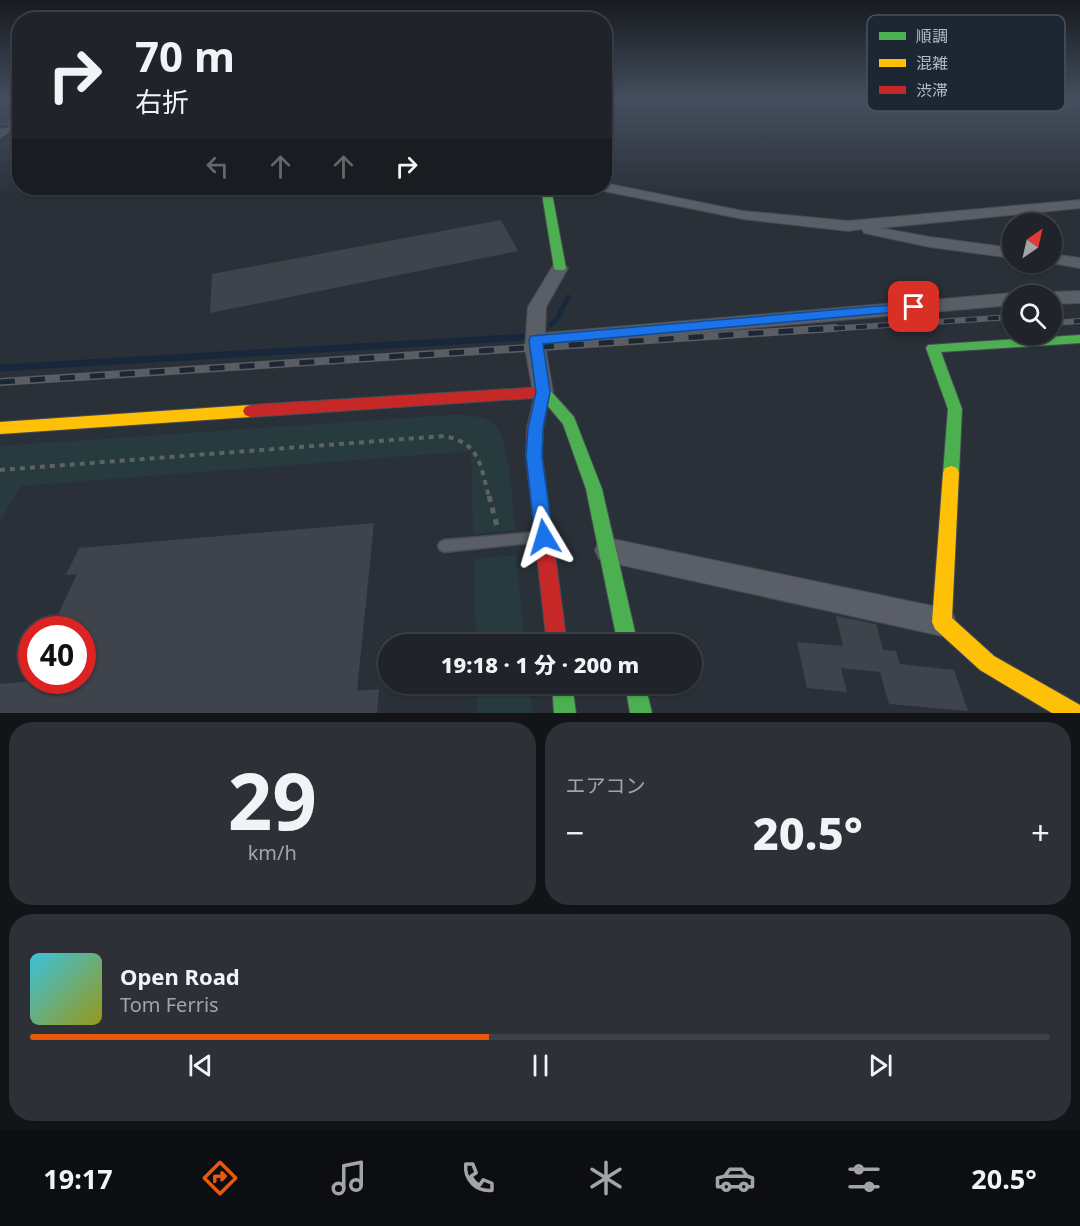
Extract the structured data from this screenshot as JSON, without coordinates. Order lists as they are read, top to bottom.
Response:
{
  "legend": ["順調", "混雑", "渋滞"],
  "north": "top right",
  "page": {
    "turn": ["70 m", "右折"],
    "limit": "40",
    "trip": "19:18 · 1 分 · 200 m",
    "tile": [
      ["29", "km/h"],
      "エアコン"
    ],
    "heat": ["−", "20.5°", "+"],
    "song": ["Open Road", "Tom Ferris"],
    "tabs": ["19:17", "20.5°"]
  }
}
